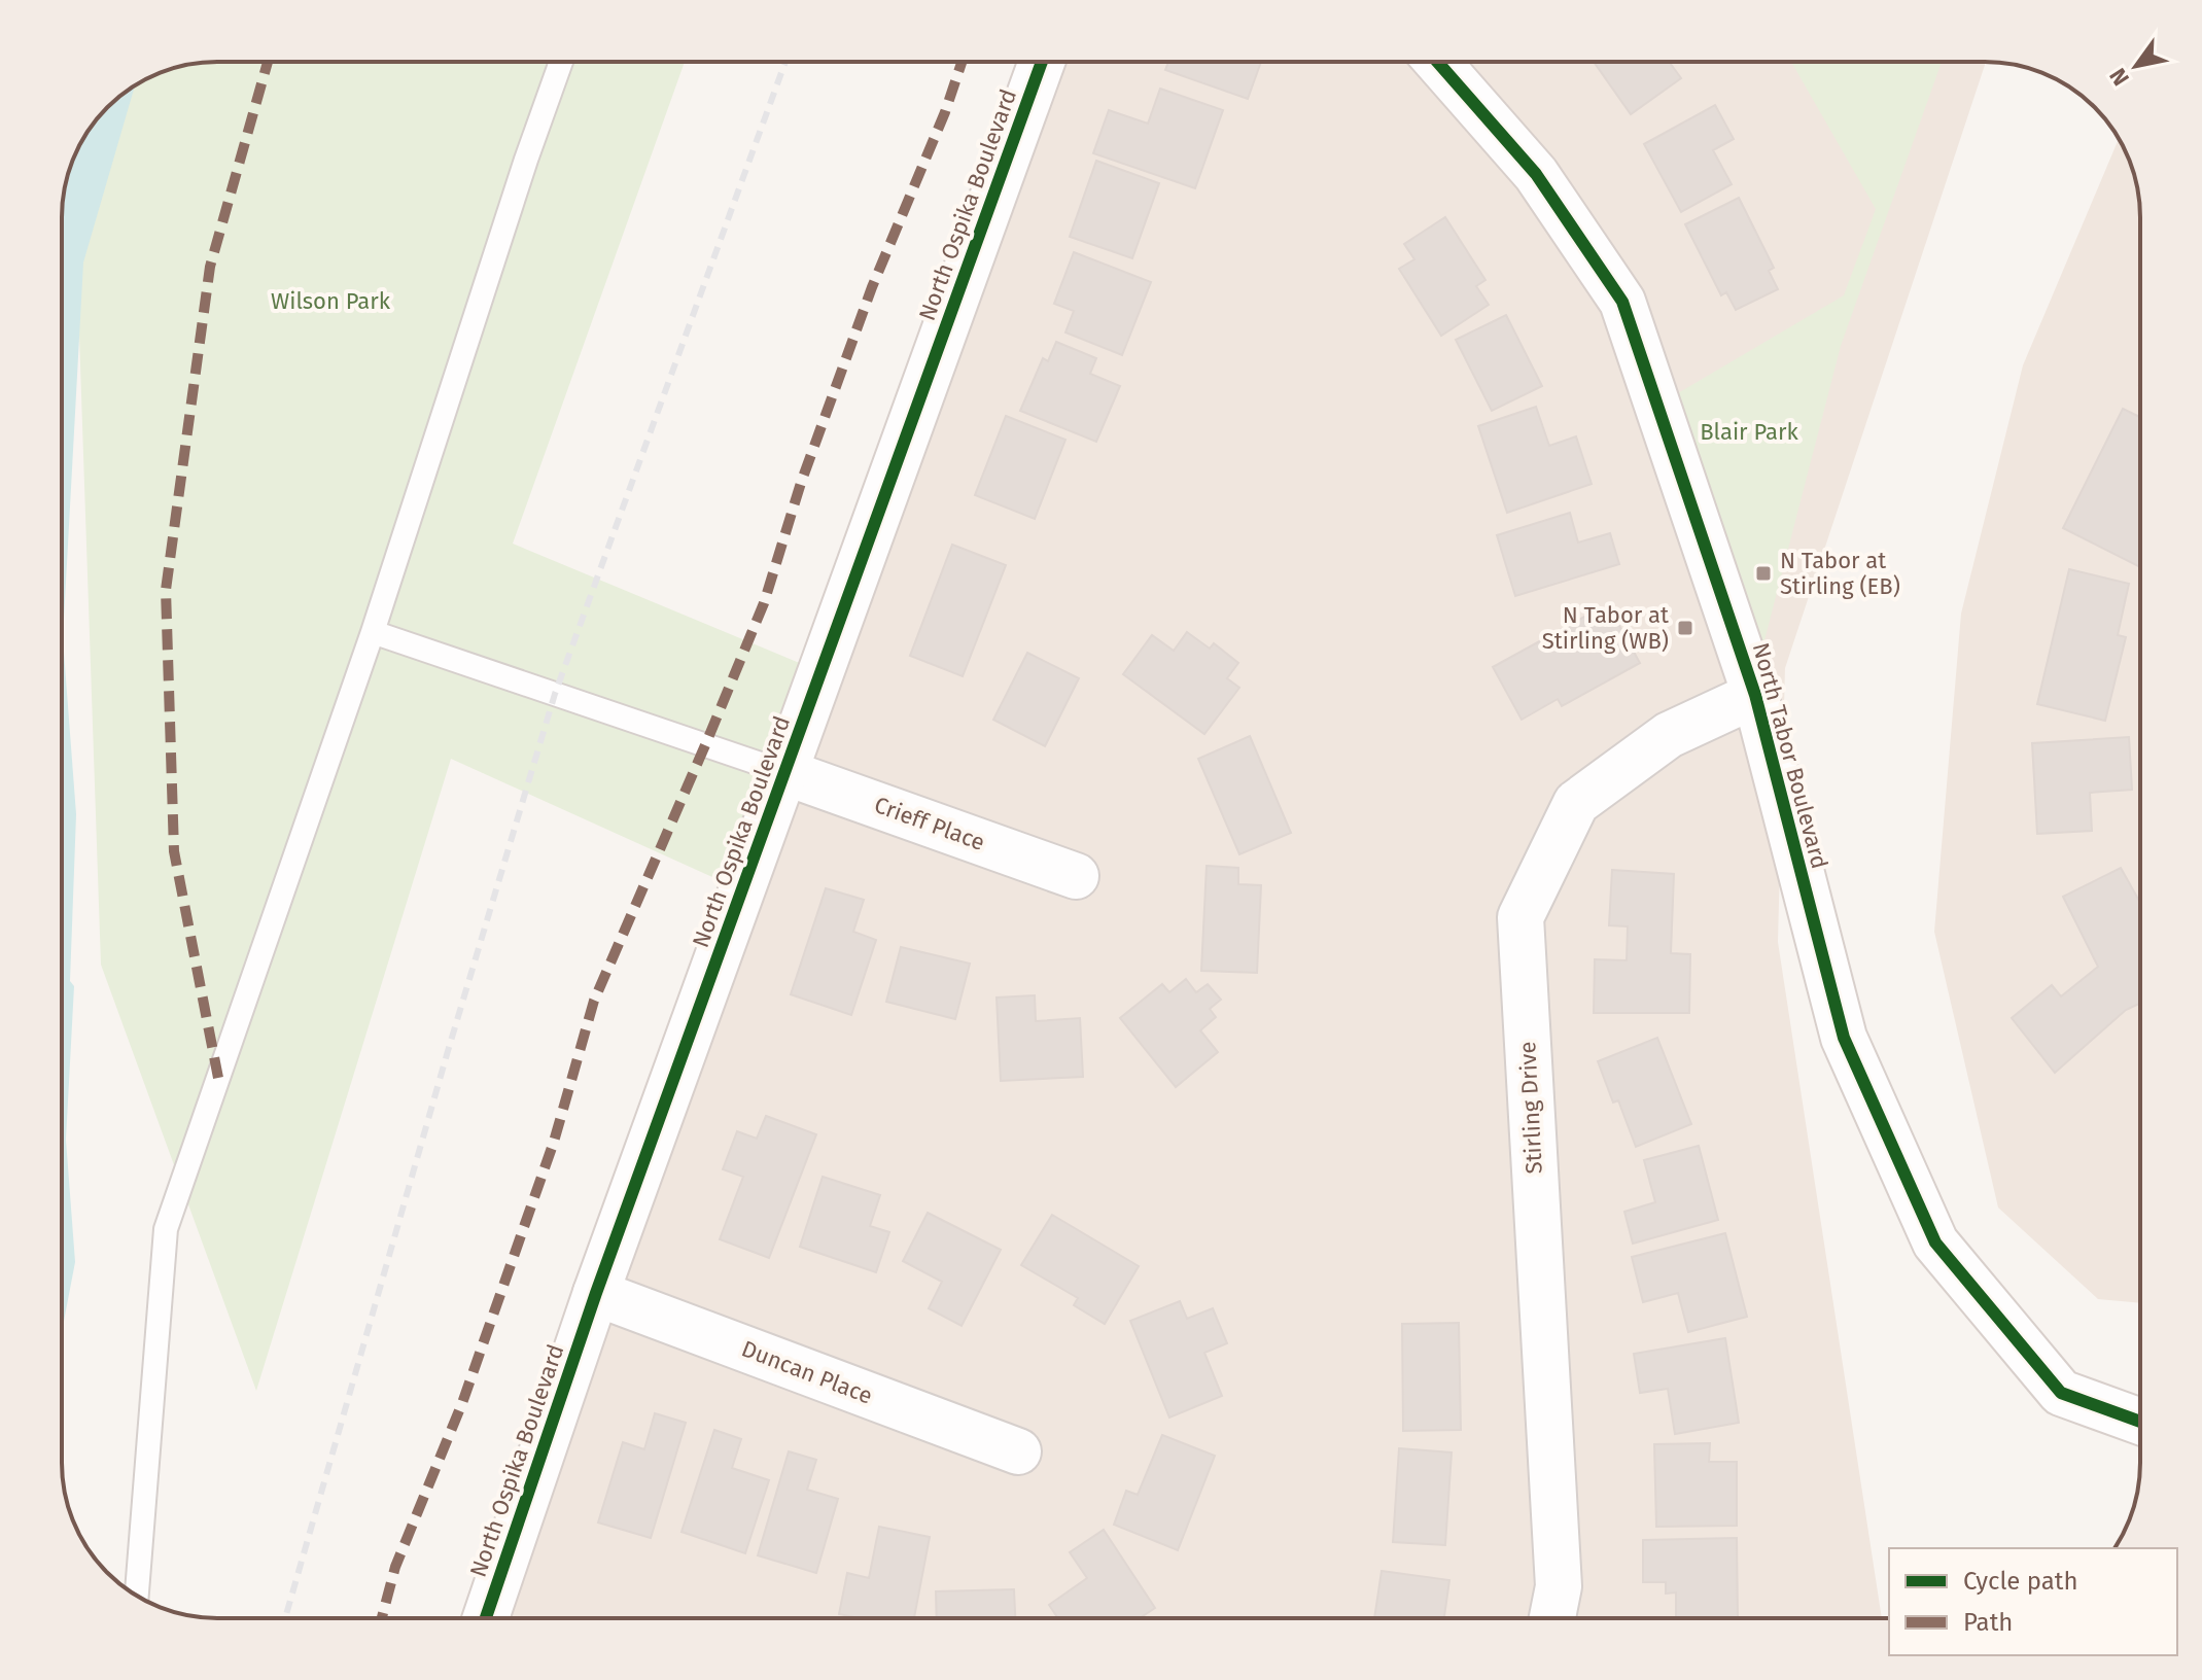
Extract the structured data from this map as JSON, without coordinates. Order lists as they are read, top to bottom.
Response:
{
  "streets": {
    "street": [
      "North Ospika Boulevard",
      "North Tabor Boulevard",
      "Crieff Place",
      "Stirling Drive",
      "Duncan Place"
    ]
  },
  "crossings": [
    ["North Ospika Boulevard", "Crieff Place"],
    ["North Ospika Boulevard", "Duncan Place"],
    ["North Tabor Boulevard", "Stirling Drive"]
  ],
  "parks": ["Wilson Park", "Blair Park"],
  "places": {
    "transit": ["N Tabor at Stirling (EB)", "N Tabor at Stirling (WB)"]
  },
  "legend": ["Cycle path", "Path"],
  "north": "bottom left"
}
